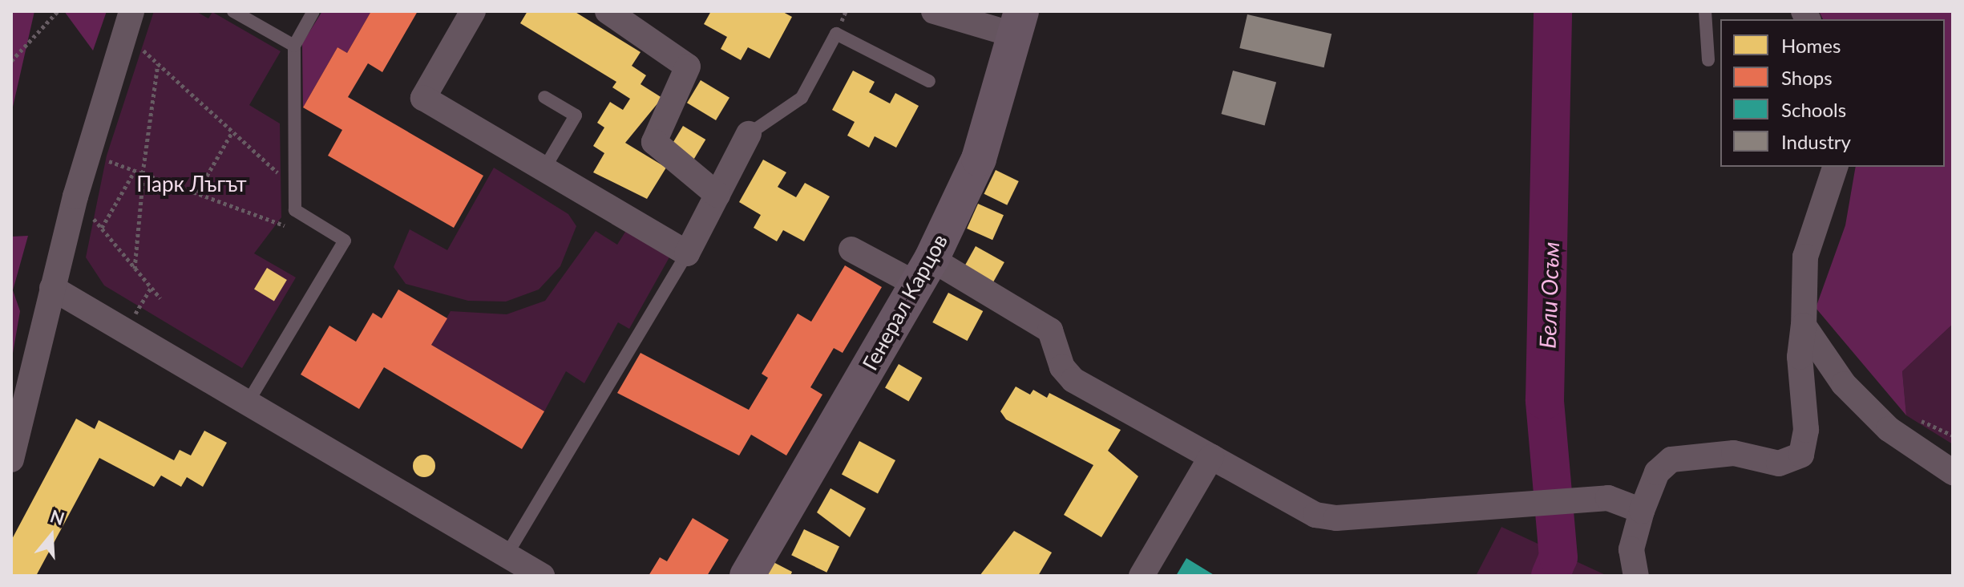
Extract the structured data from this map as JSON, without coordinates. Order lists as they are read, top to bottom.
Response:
{
  "streets": {
    "main road": ["Генерал Карцов"]
  },
  "water": ["Бели Осъм"],
  "parks": ["Парк Лъгът"],
  "legend": [
    "Homes",
    "Shops",
    "Schools",
    "Industry"
  ],
  "north": "top"
}
